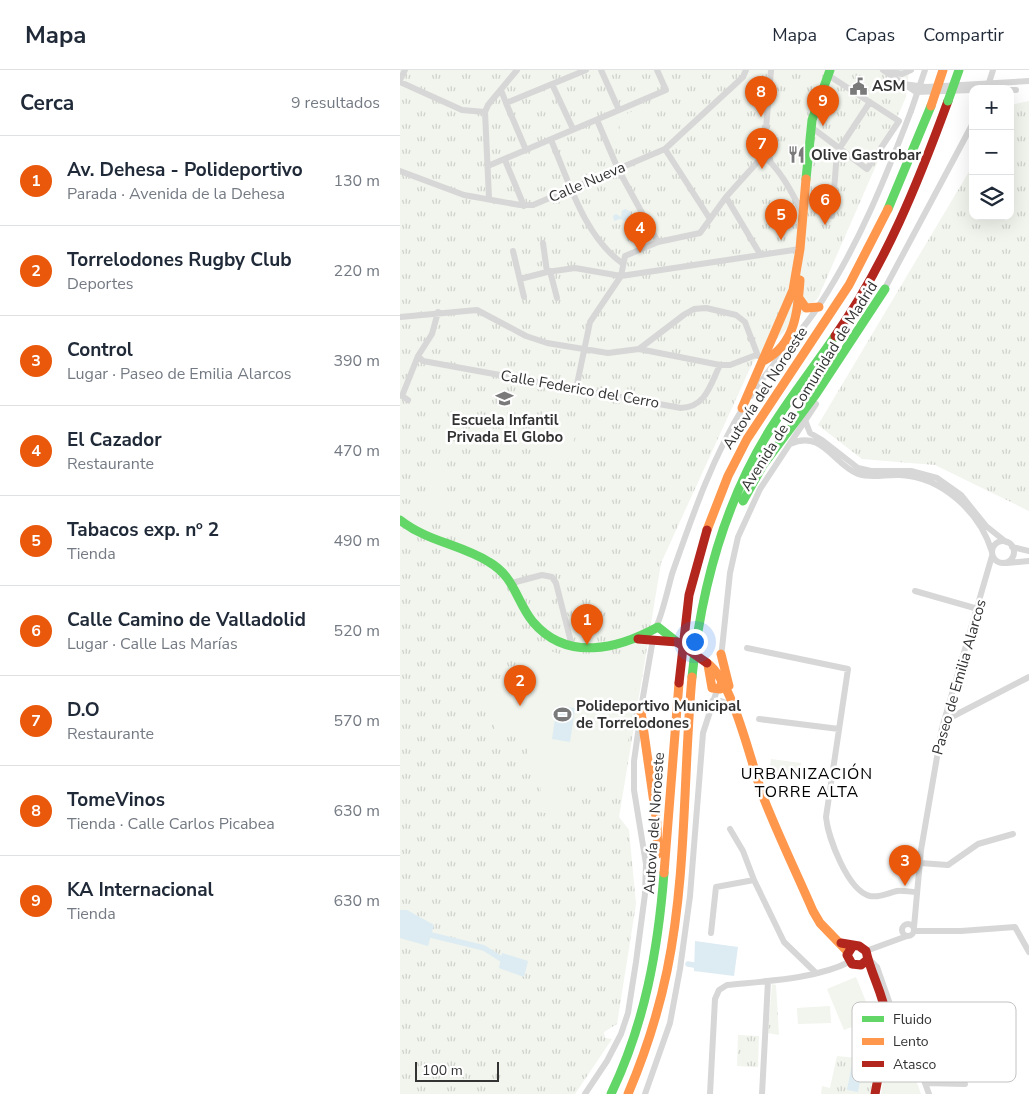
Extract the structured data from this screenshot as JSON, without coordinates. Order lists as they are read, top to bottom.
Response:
{
  "streets": {
    "main road": ["Autovía del Noroeste"],
    "street": [
      "Calle Nueva",
      "Avenida de la Comunidad de Madrid",
      "Calle Federico del Cerro",
      "Paseo de Emilia Alarcos"
    ]
  },
  "districts": ["URBANIZACIÓN TORRE ALTA"],
  "places": {
    "public building": ["ASM"],
    "restaurant": ["Olive Gastrobar"],
    "school or university": ["Escuela Infantil Privada El Globo"],
    "sports": ["Polideportivo Municipal de Torrelodones"]
  },
  "legend": ["Fluido", "Lento", "Atasco"],
  "scale_bar": "100 m",
  "page": {
    "header": "Mapa",
    "nav": ["Mapa", "Capas", "Compartir"],
    "heading": ["Cerca", "9 resultados"],
    "pins": [
      "8",
      "9",
      "7",
      "6",
      "5",
      "4",
      "1",
      "2",
      "3"
    ],
    "map_buttons": ["+", "−"],
    "list": [
      {
        "mark": "1",
        "name": "Av. Dehesa - Polideportivo",
        "note": "Parada · Avenida de la Dehesa",
        "value": "130 m"
      },
      {
        "mark": "2",
        "name": "Torrelodones Rugby Club",
        "note": "Deportes",
        "value": "220 m"
      },
      {
        "mark": "3",
        "name": "Control",
        "note": "Lugar · Paseo de Emilia Alarcos",
        "value": "390 m"
      },
      {
        "mark": "4",
        "name": "El Cazador",
        "note": "Restaurante",
        "value": "470 m"
      },
      {
        "mark": "5",
        "name": "Tabacos exp. nº 2",
        "note": "Tienda",
        "value": "490 m"
      },
      {
        "mark": "6",
        "name": "Calle Camino de Valladolid",
        "note": "Lugar · Calle Las Marías",
        "value": "520 m"
      },
      {
        "mark": "7",
        "name": "D.O",
        "note": "Restaurante",
        "value": "570 m"
      },
      {
        "mark": "8",
        "name": "TomeVinos",
        "note": "Tienda · Calle Carlos Picabea",
        "value": "630 m"
      },
      {
        "mark": "9",
        "name": "KA Internacional",
        "note": "Tienda",
        "value": "630 m"
      }
    ],
    "scale": "100 m"
  }
}
